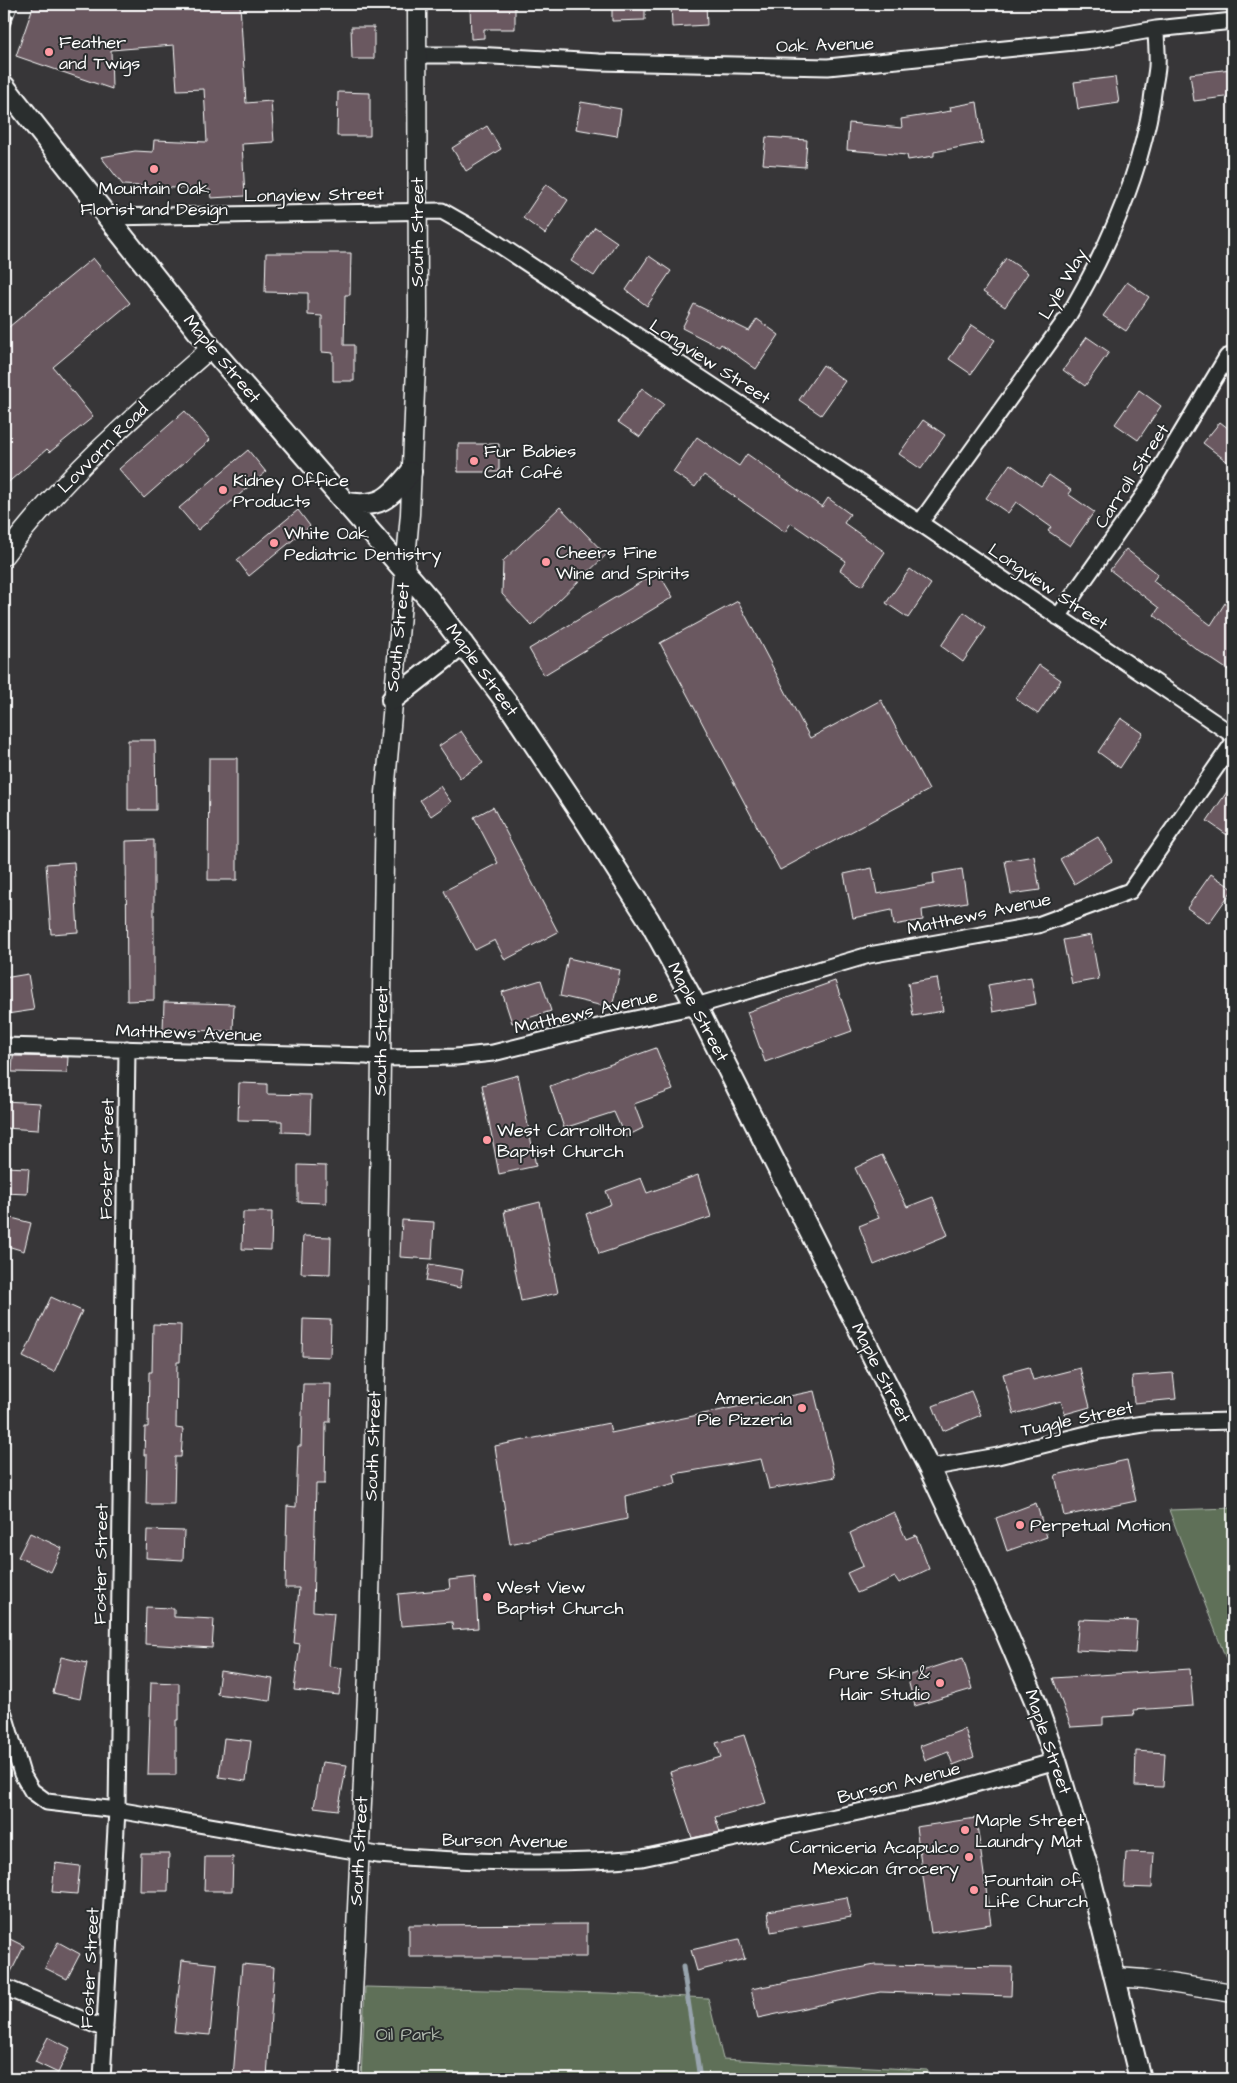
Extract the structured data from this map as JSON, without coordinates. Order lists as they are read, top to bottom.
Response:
{
  "streets": {
    "main road": ["Maple Street"],
    "street": [
      "Oak Avenue",
      "Longview Street",
      "South Street",
      "Lyle Way",
      "Lovvorn Road",
      "Carroll Street",
      "Matthews Avenue",
      "Foster Street",
      "Tuggle Street",
      "Burson Avenue"
    ]
  },
  "crossings": [
    ["Oak Avenue", "South Street"],
    ["Oak Avenue", "Lyle Way"],
    ["Longview Street", "South Street"],
    ["Longview Street", "Lyle Way"],
    ["Longview Street", "Maple Street"],
    ["Longview Street", "Carroll Street"],
    ["South Street", "Maple Street"],
    ["South Street", "Matthews Avenue"],
    ["South Street", "Burson Avenue"],
    ["Maple Street", "Lovvorn Road"],
    ["Maple Street", "Matthews Avenue"],
    ["Maple Street", "Tuggle Street"],
    ["Maple Street", "Burson Avenue"],
    ["Matthews Avenue", "Foster Street"],
    ["Foster Street", "Burson Avenue"]
  ],
  "parks": ["Oil Park"],
  "places": [
    "Feather and Twigs",
    "Mountain Oak Florist and Design",
    "Fur Babies Cat Café",
    "Kidney Office Products",
    "White Oak Pediatric Dentistry",
    "Cheers Fine Wine and Spirits",
    "West Carrollton Baptist Church",
    "American Pie Pizzeria",
    "Perpetual Motion",
    "West View Baptist Church",
    "Pure Skin & Hair Studio",
    "Maple Street Laundry Mat",
    "Carniceria Acapulco Mexican Grocery",
    "Fountain of Life Church"
  ]
}
